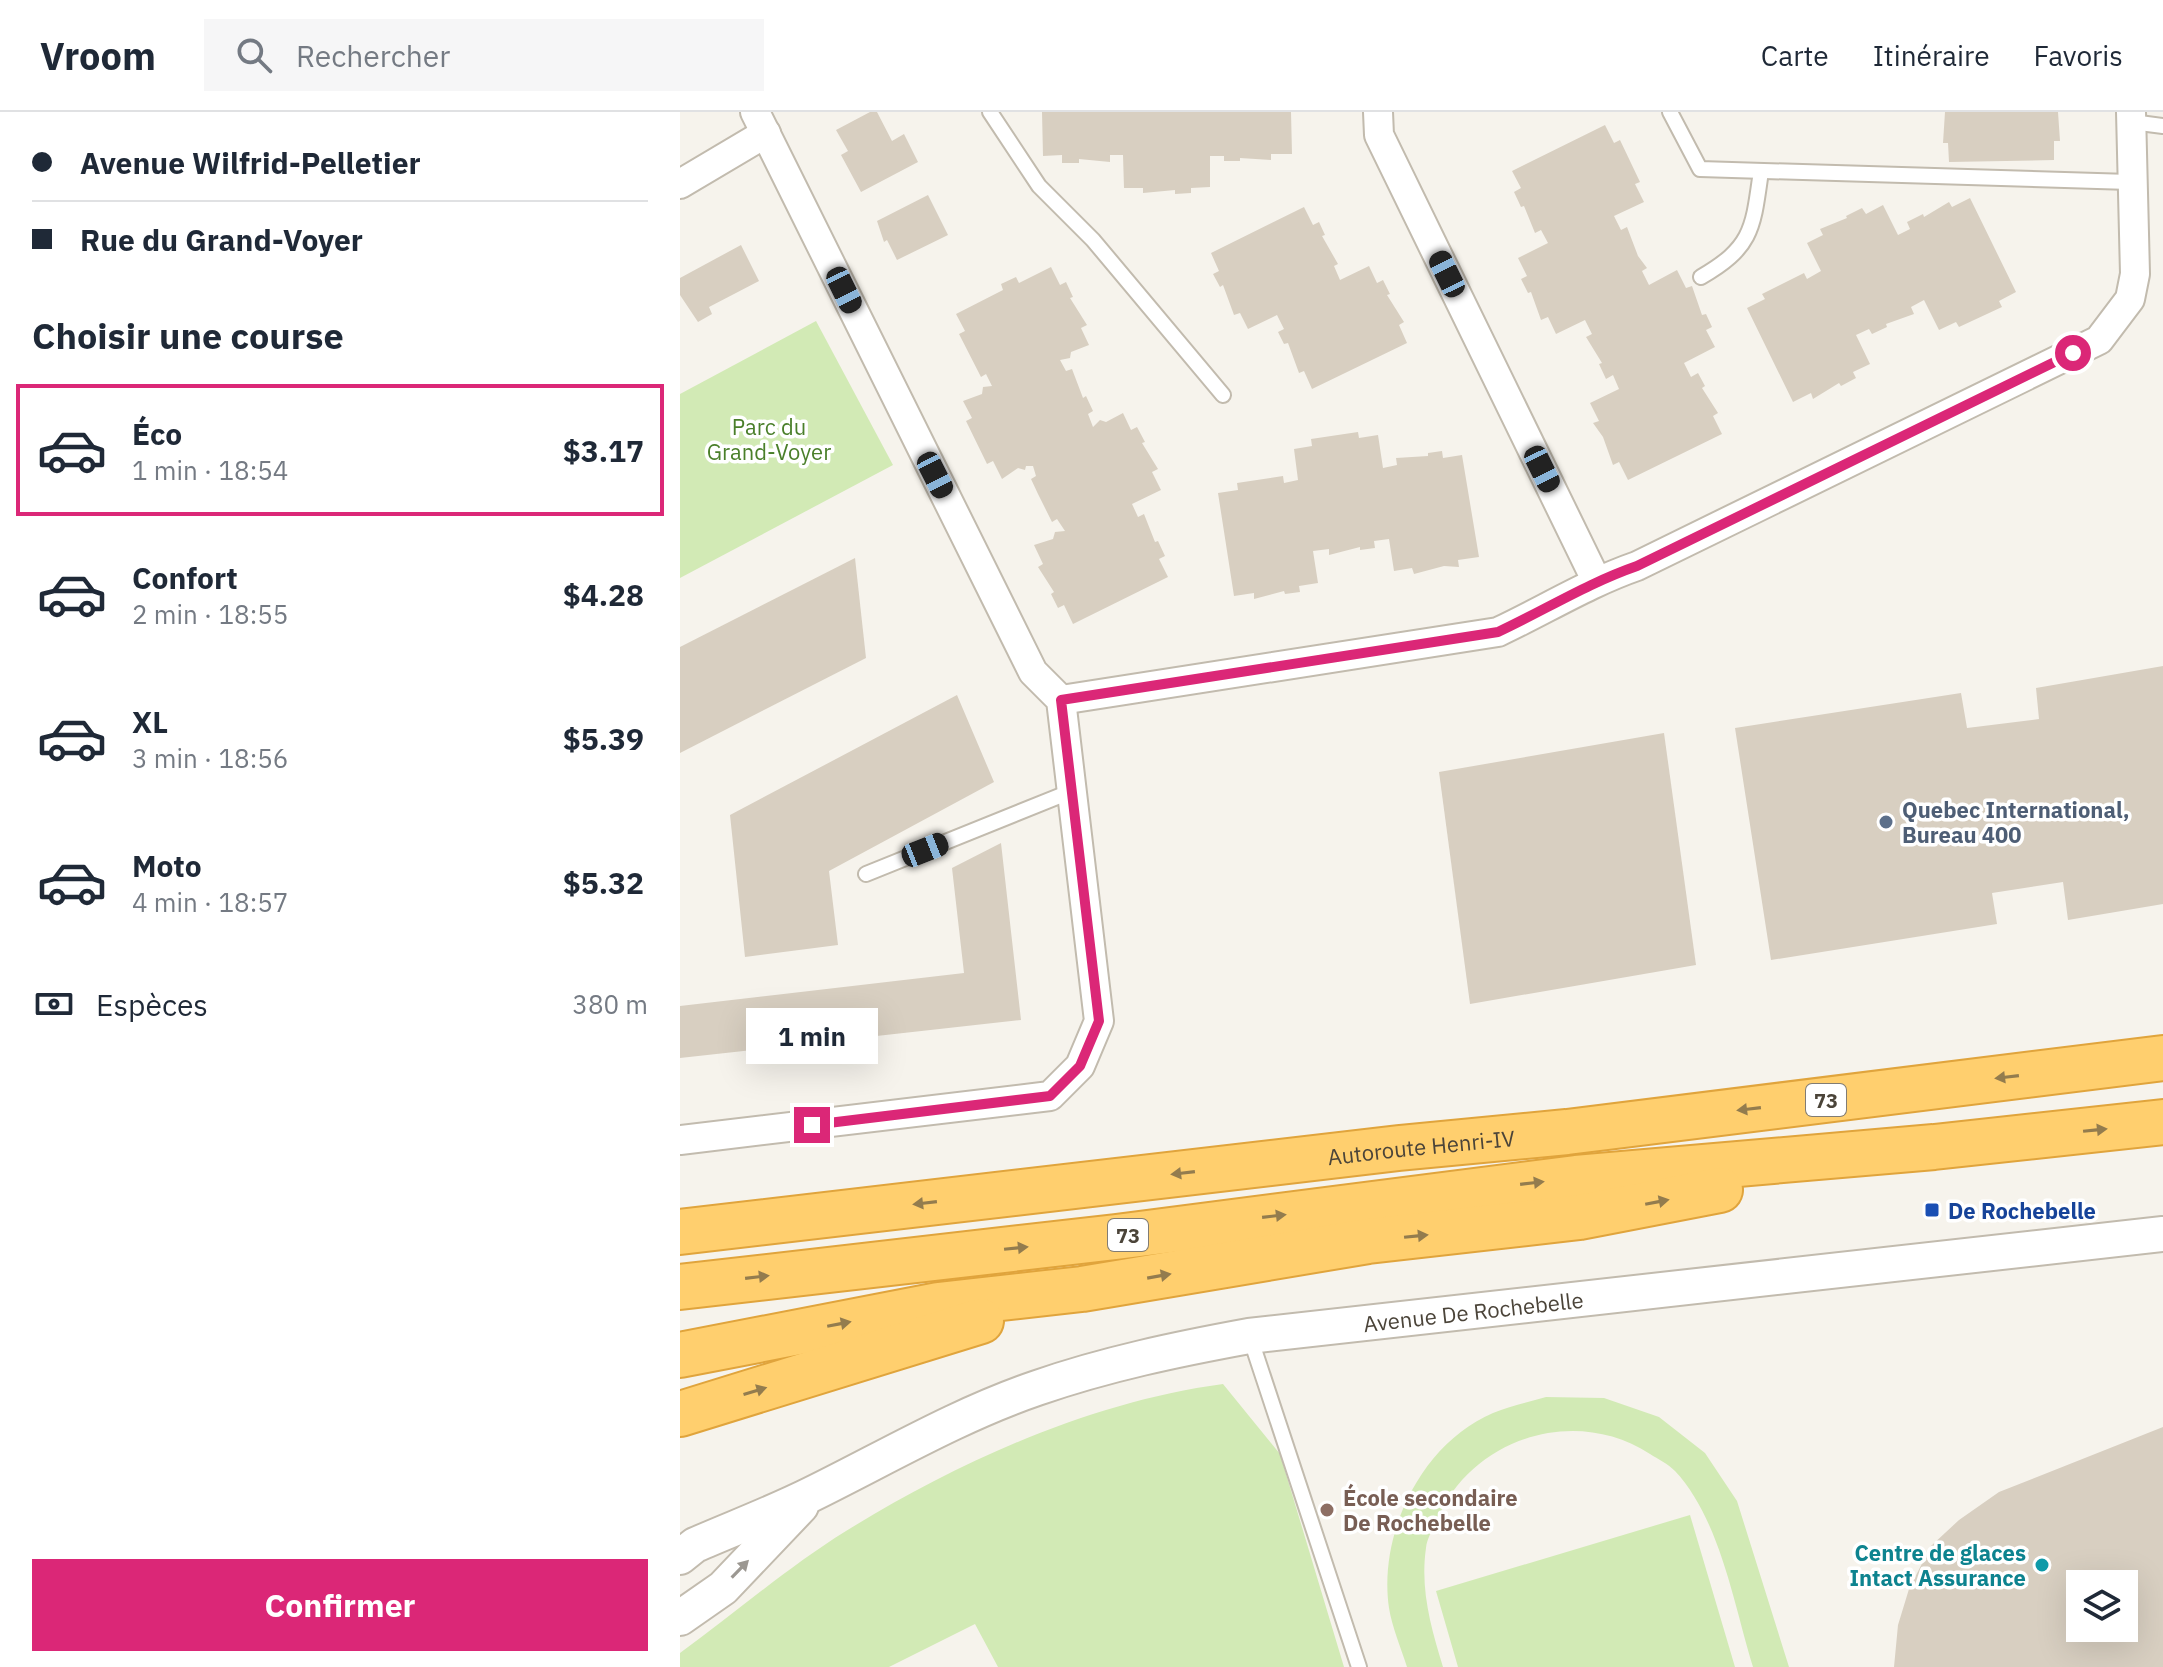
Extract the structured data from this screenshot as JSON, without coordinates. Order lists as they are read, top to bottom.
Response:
{
  "streets": {
    "highway": ["73", "Autoroute Henri-IV"],
    "street": ["Avenue De Rochebelle"]
  },
  "parks": ["Parc du Grand-Voyer"],
  "places": {
    "other": ["Quebec International, Bureau 400", "École secondaire De Rochebelle", "Centre de glaces Intact Assurance"],
    "transit": ["De Rochebelle"]
  },
  "page": {
    "header": "Vroom",
    "search": "Rechercher",
    "nav": ["Carte", "Itinéraire", "Favoris"],
    "banner": ["Avenue Wilfrid-Pelletier", "Rue du Grand-Voyer"],
    "heading": "Choisir une course",
    "list": [
      {
        "name": "Éco",
        "note": "1 min · 18:54",
        "value": "$3.17"
      },
      {
        "name": "Confort",
        "note": "2 min · 18:55",
        "value": "$4.28"
      },
      {
        "name": "XL",
        "note": "3 min · 18:56",
        "value": "$5.39"
      },
      {
        "name": "Moto",
        "note": "4 min · 18:57",
        "value": "$5.32"
      }
    ],
    "pay": ["Espèces", "380 m"],
    "bubble": "1 min",
    "buttons": "Confirmer"
  }
}
